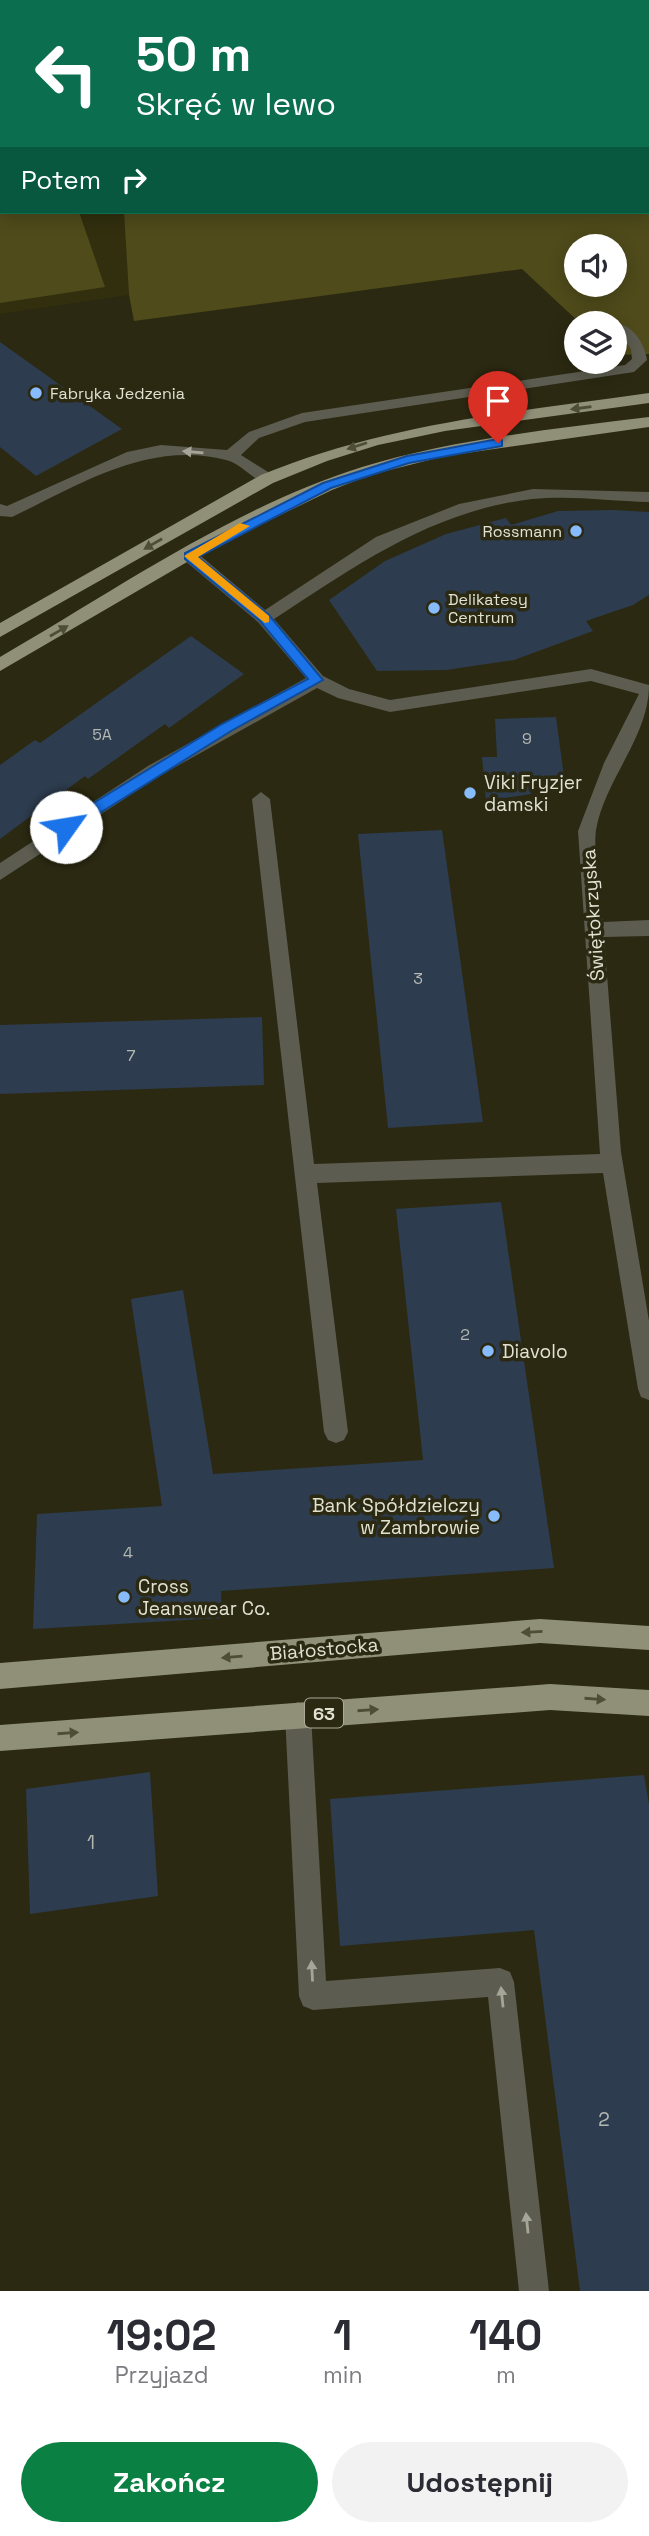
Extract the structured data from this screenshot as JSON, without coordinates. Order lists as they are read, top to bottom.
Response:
{
  "streets": {
    "main road": ["Białostocka", "63"],
    "street": ["Świętokrzyska"]
  },
  "places": [
    "Fabryka Jedzenia",
    "Rossmann",
    "Delikatesy Centrum",
    "Viki Fryzjer damski",
    "Diavolo",
    "Bank Spółdzielczy w Zambrowie",
    "Cross Jeanswear Co."
  ],
  "house_numbers": [
    "5A",
    "9",
    "3",
    "7",
    "2",
    "4",
    "1",
    "2"
  ],
  "page": {
    "turn": ["50 m", "Skręć w lewo"],
    "then": "Potem",
    "eta": [
      "19:02",
      "Przyjazd",
      "1",
      "min",
      "140",
      "m"
    ],
    "buttons": ["Zakończ", "Udostępnij"]
  }
}
